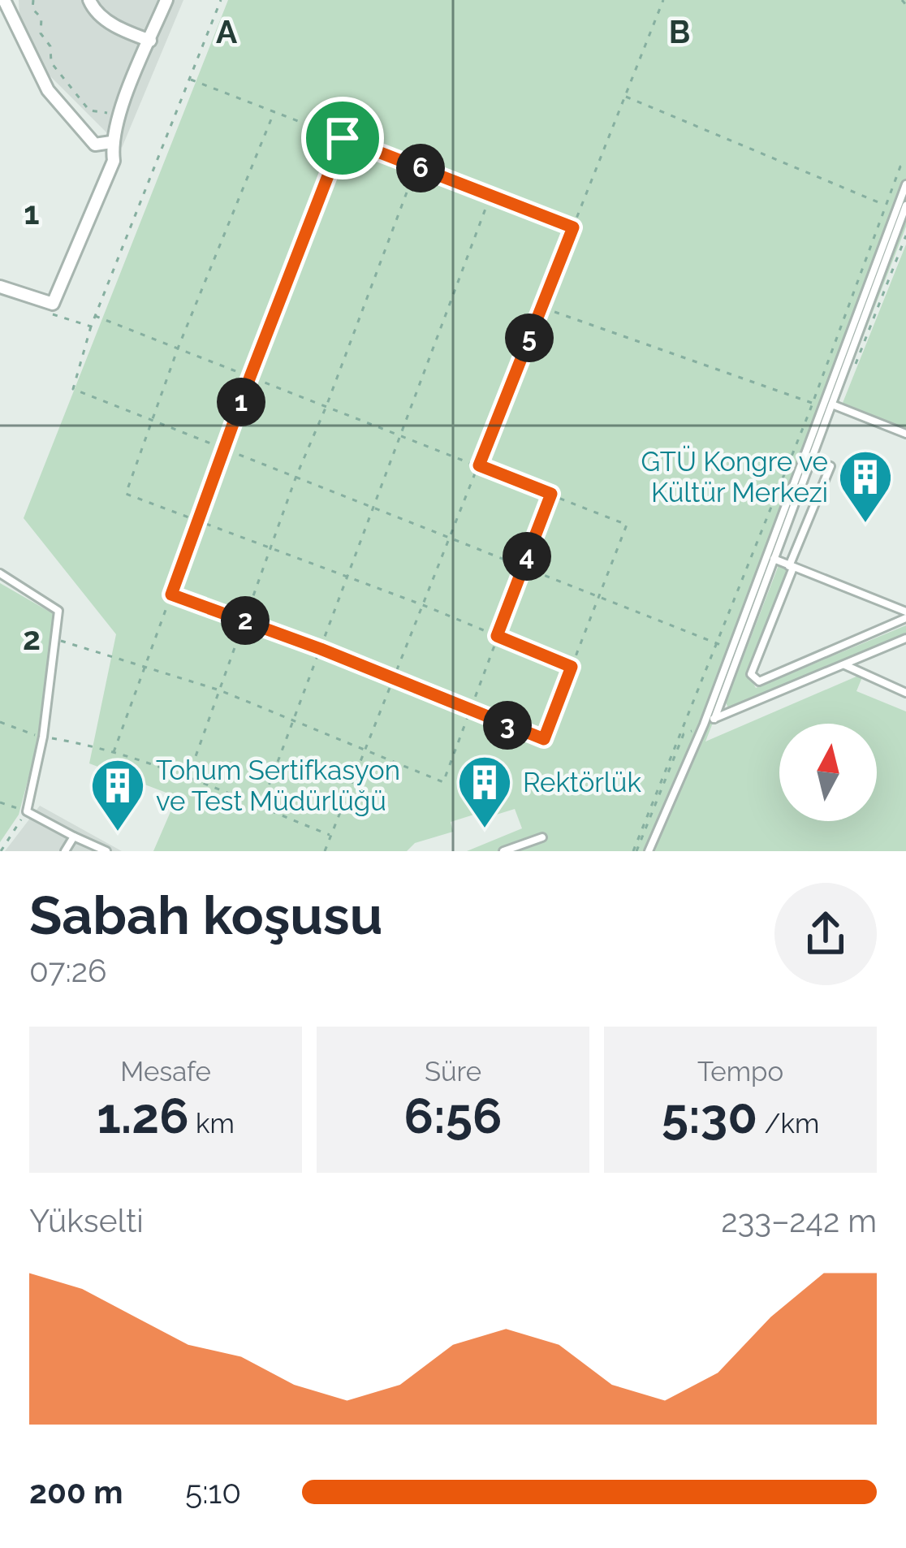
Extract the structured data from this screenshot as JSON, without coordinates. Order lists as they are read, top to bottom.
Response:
{
  "places": {
    "building": ["GTÜ Kongre ve Kültür Merkezi", "Rektörlük", "Tohum Sertifkasyon ve Test Müdürlüğü"]
  },
  "north": "top",
  "page": {
    "pins": [
      "6",
      "5",
      "1",
      "4",
      "2",
      "3"
    ],
    "heading": ["Sabah koşusu", "07:26"],
    "stats": [
      ["Mesafe", "1.26 km"],
      ["Süre", "6:56"],
      ["Tempo", "5:30 /km"]
    ],
    "chart": ["Yükselti", "233–242 m"],
    "list": [
      {
        "name": "200 m",
        "note": "5:10"
      }
    ]
  },
  "grid": {
    "columns": ["A", "B"],
    "rows": ["1", "2"]
  }
}
